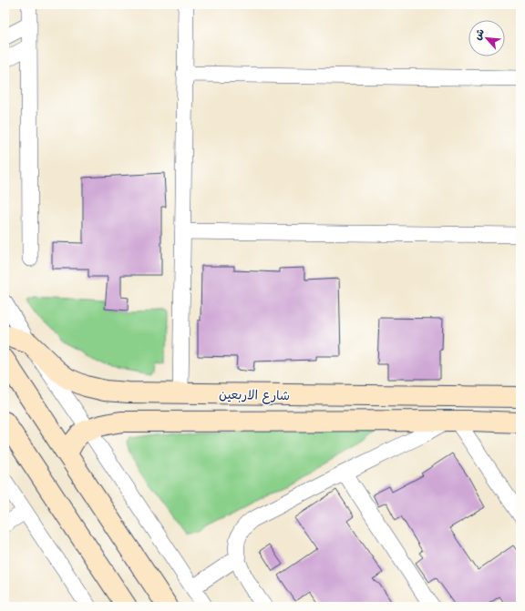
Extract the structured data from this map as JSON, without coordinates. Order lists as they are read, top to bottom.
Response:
{
  "streets": {
    "main road": ["شارع الاربعين"]
  },
  "north": "top left"
}
